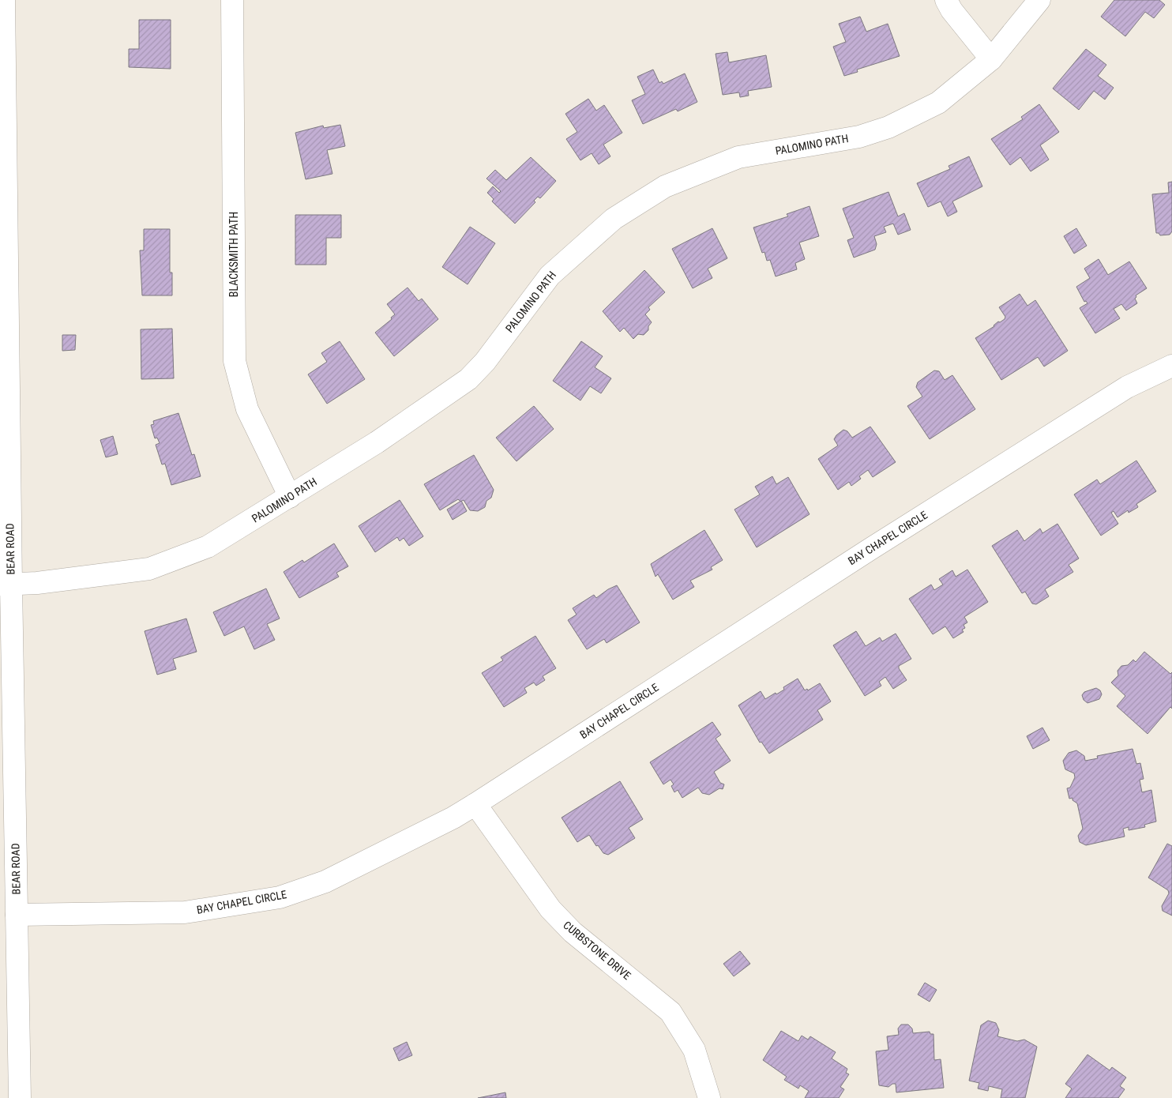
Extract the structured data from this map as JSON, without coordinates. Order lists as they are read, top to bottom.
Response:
{
  "streets": {
    "street": [
      "PALOMINO PATH",
      "BLACKSMITH PATH",
      "BAY CHAPEL CIRCLE",
      "BEAR ROAD",
      "CURBSTONE DRIVE"
    ]
  },
  "crossings": [
    ["PALOMINO PATH", "BLACKSMITH PATH"],
    ["PALOMINO PATH", "BEAR ROAD"],
    ["BAY CHAPEL CIRCLE", "BEAR ROAD"],
    ["BAY CHAPEL CIRCLE", "CURBSTONE DRIVE"]
  ]
}
